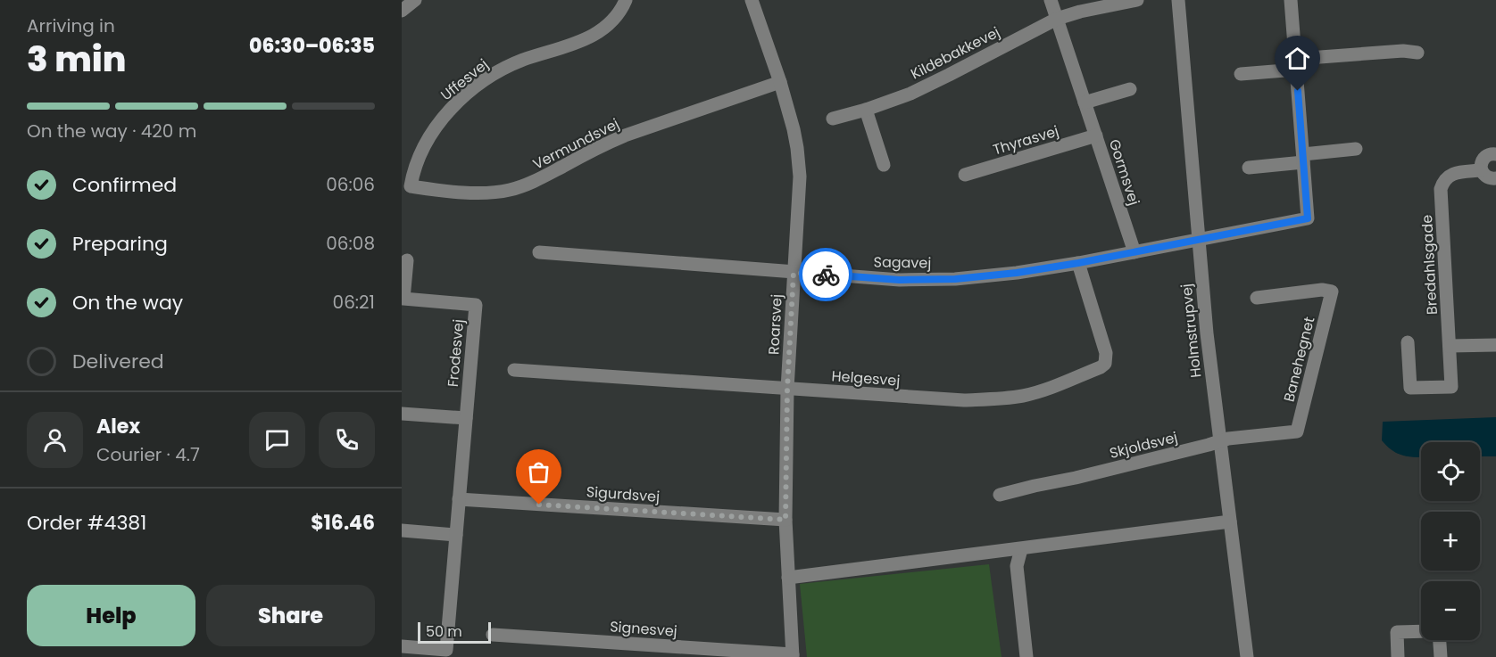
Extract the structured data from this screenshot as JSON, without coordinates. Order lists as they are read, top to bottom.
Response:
{
  "streets": {
    "street": [
      "Kildebakkevej",
      "Uffesvej",
      "Thyrasvej",
      "Vermundsvej",
      "Gormsvej",
      "Sagavej",
      "Bredahlsgade",
      "Roarsvej",
      "Holmstrupvej",
      "Frodesvej",
      "Banehegnet",
      "Helgesvej",
      "Skjoldsvej",
      "Sigurdsvej",
      "Signesvej"
    ]
  },
  "crossings": [
    ["Kildebakkevej", "Gormsvej"],
    ["Uffesvej", "Vermundsvej"],
    ["Thyrasvej", "Gormsvej"],
    ["Vermundsvej", "Roarsvej"],
    ["Gormsvej", "Sagavej"],
    ["Sagavej", "Roarsvej"],
    ["Sagavej", "Holmstrupvej"],
    ["Sagavej", "Helgesvej"],
    ["Roarsvej", "Helgesvej"],
    ["Roarsvej", "Sigurdsvej"],
    ["Roarsvej", "Signesvej"],
    ["Holmstrupvej", "Banehegnet"],
    ["Holmstrupvej", "Skjoldsvej"],
    ["Frodesvej", "Sigurdsvej"],
    ["Banehegnet", "Skjoldsvej"]
  ],
  "scale_bar": "50 m",
  "page": {
    "heading": ["3 min", "Arriving in", "06:30–06:35"],
    "panel": [
      "Alex",
      "Courier · 4.7",
      "Order #4381",
      "$16.46"
    ],
    "bar": "On the way · 420 m",
    "list": [
      ["Confirmed", "06:06"],
      ["Preparing", "06:08"],
      ["On the way", "06:21"],
      "Delivered"
    ],
    "map_buttons": ["+", "−"],
    "buttons": ["Help", "Share"],
    "scale": "50 m"
  }
}
